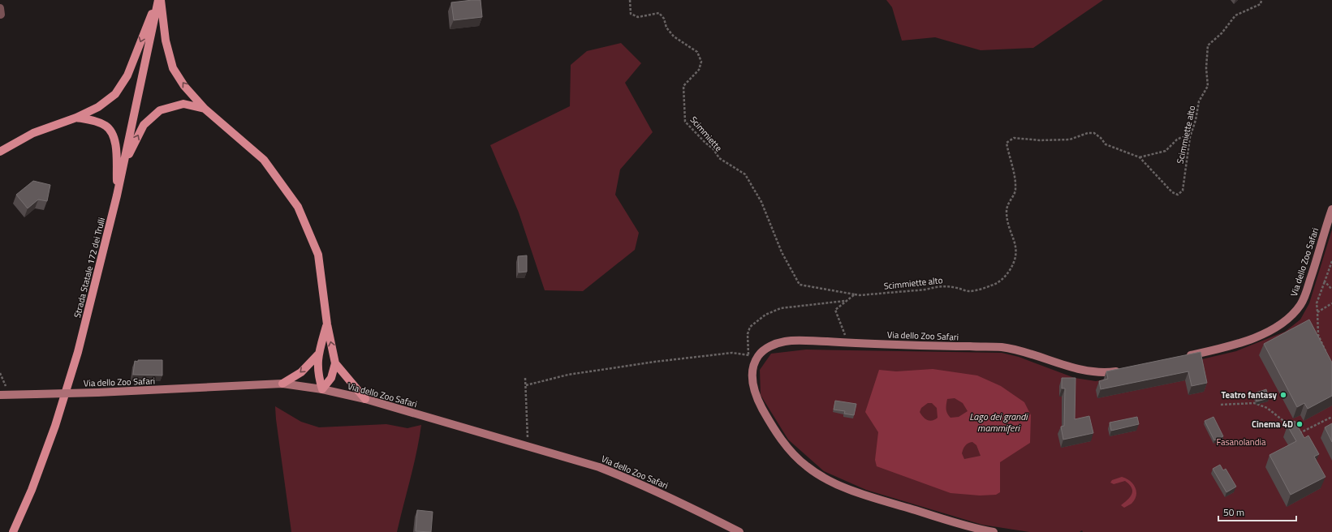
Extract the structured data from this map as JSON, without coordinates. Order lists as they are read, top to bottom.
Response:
{
  "streets": {
    "main road": ["Strada Statale 172 dei Trulli"],
    "street": ["Via dello Zoo Safari"],
    "path": ["Scimmiette", "Scimmiette alto"]
  },
  "crossings": [
    ["Scimmiette", "Scimmiette alto"]
  ],
  "water": ["Lago dei grandi mammiferi"],
  "parks": ["Fasanolandia"],
  "places": ["Teatro fantasy", "Cinema 4D"],
  "scale_bar": "50 m"
}
